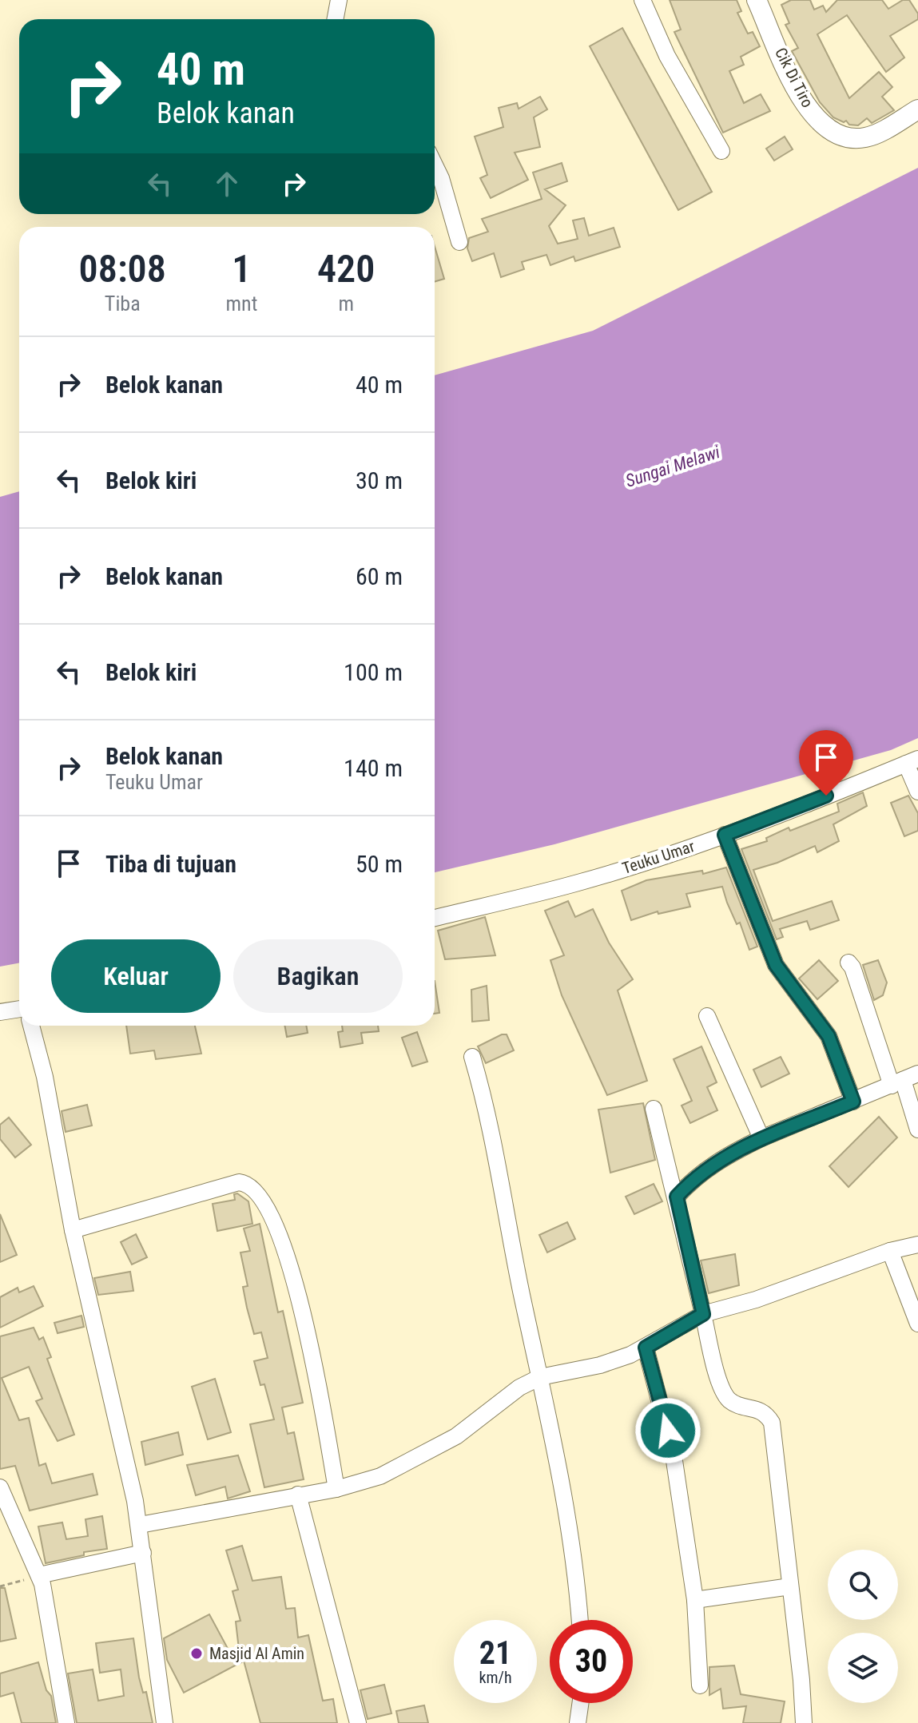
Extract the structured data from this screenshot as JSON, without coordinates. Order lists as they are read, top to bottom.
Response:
{
  "streets": {
    "street": ["Cik Di Tiro", "Teuku Umar"]
  },
  "water": ["Sungai Melawi"],
  "places": ["Masjid Al Amin"],
  "page": {
    "turn": ["40 m", "Belok kanan"],
    "eta": [
      "08:08",
      "Tiba",
      "1",
      "mnt",
      "420",
      "m"
    ],
    "list": [
      {
        "name": "Belok kanan",
        "value": "40 m"
      },
      {
        "name": "Belok kiri",
        "value": "30 m"
      },
      {
        "name": "Belok kanan",
        "value": "60 m"
      },
      {
        "name": "Belok kiri",
        "value": "100 m"
      },
      {
        "name": "Belok kanan",
        "note": "Teuku Umar",
        "value": "140 m"
      },
      {
        "name": "Tiba di tujuan",
        "value": "50 m"
      }
    ],
    "buttons": ["Keluar", "Bagikan"],
    "speed": "21 km/h",
    "limit": "30"
  }
}
